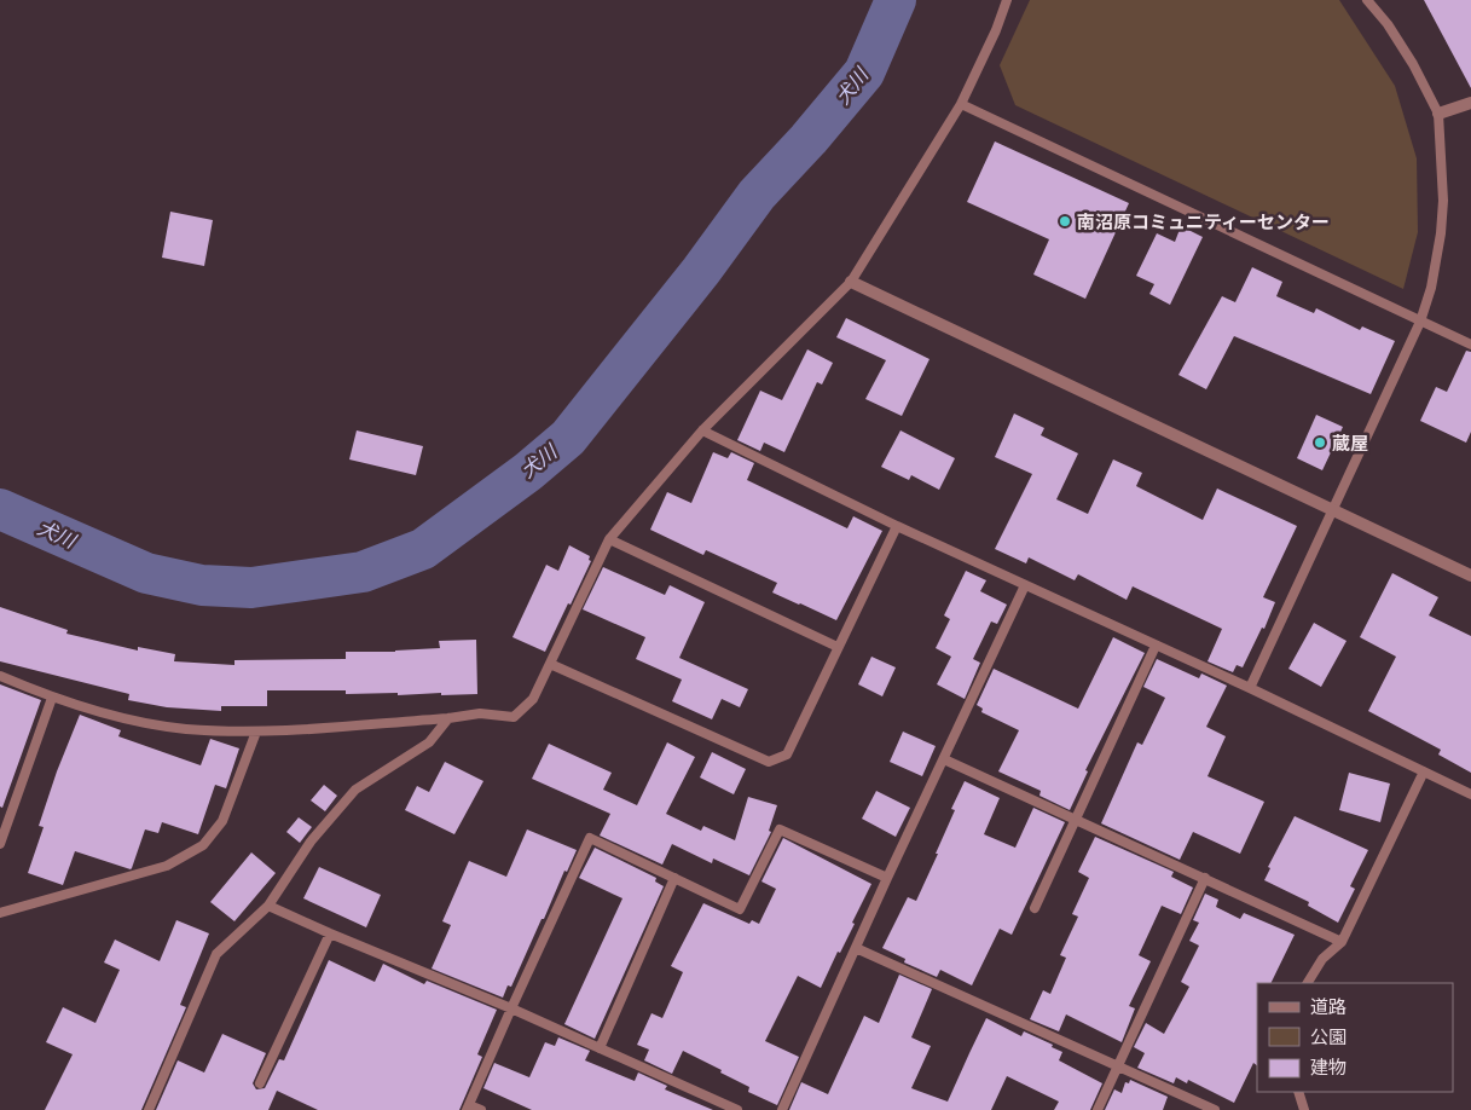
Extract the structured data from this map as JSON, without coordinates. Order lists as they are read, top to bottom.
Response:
{
  "water": ["犬川"],
  "places": ["南沼原コミュニティーセンター", "蔵屋"],
  "legend": ["道路", "公園", "建物"]
}
